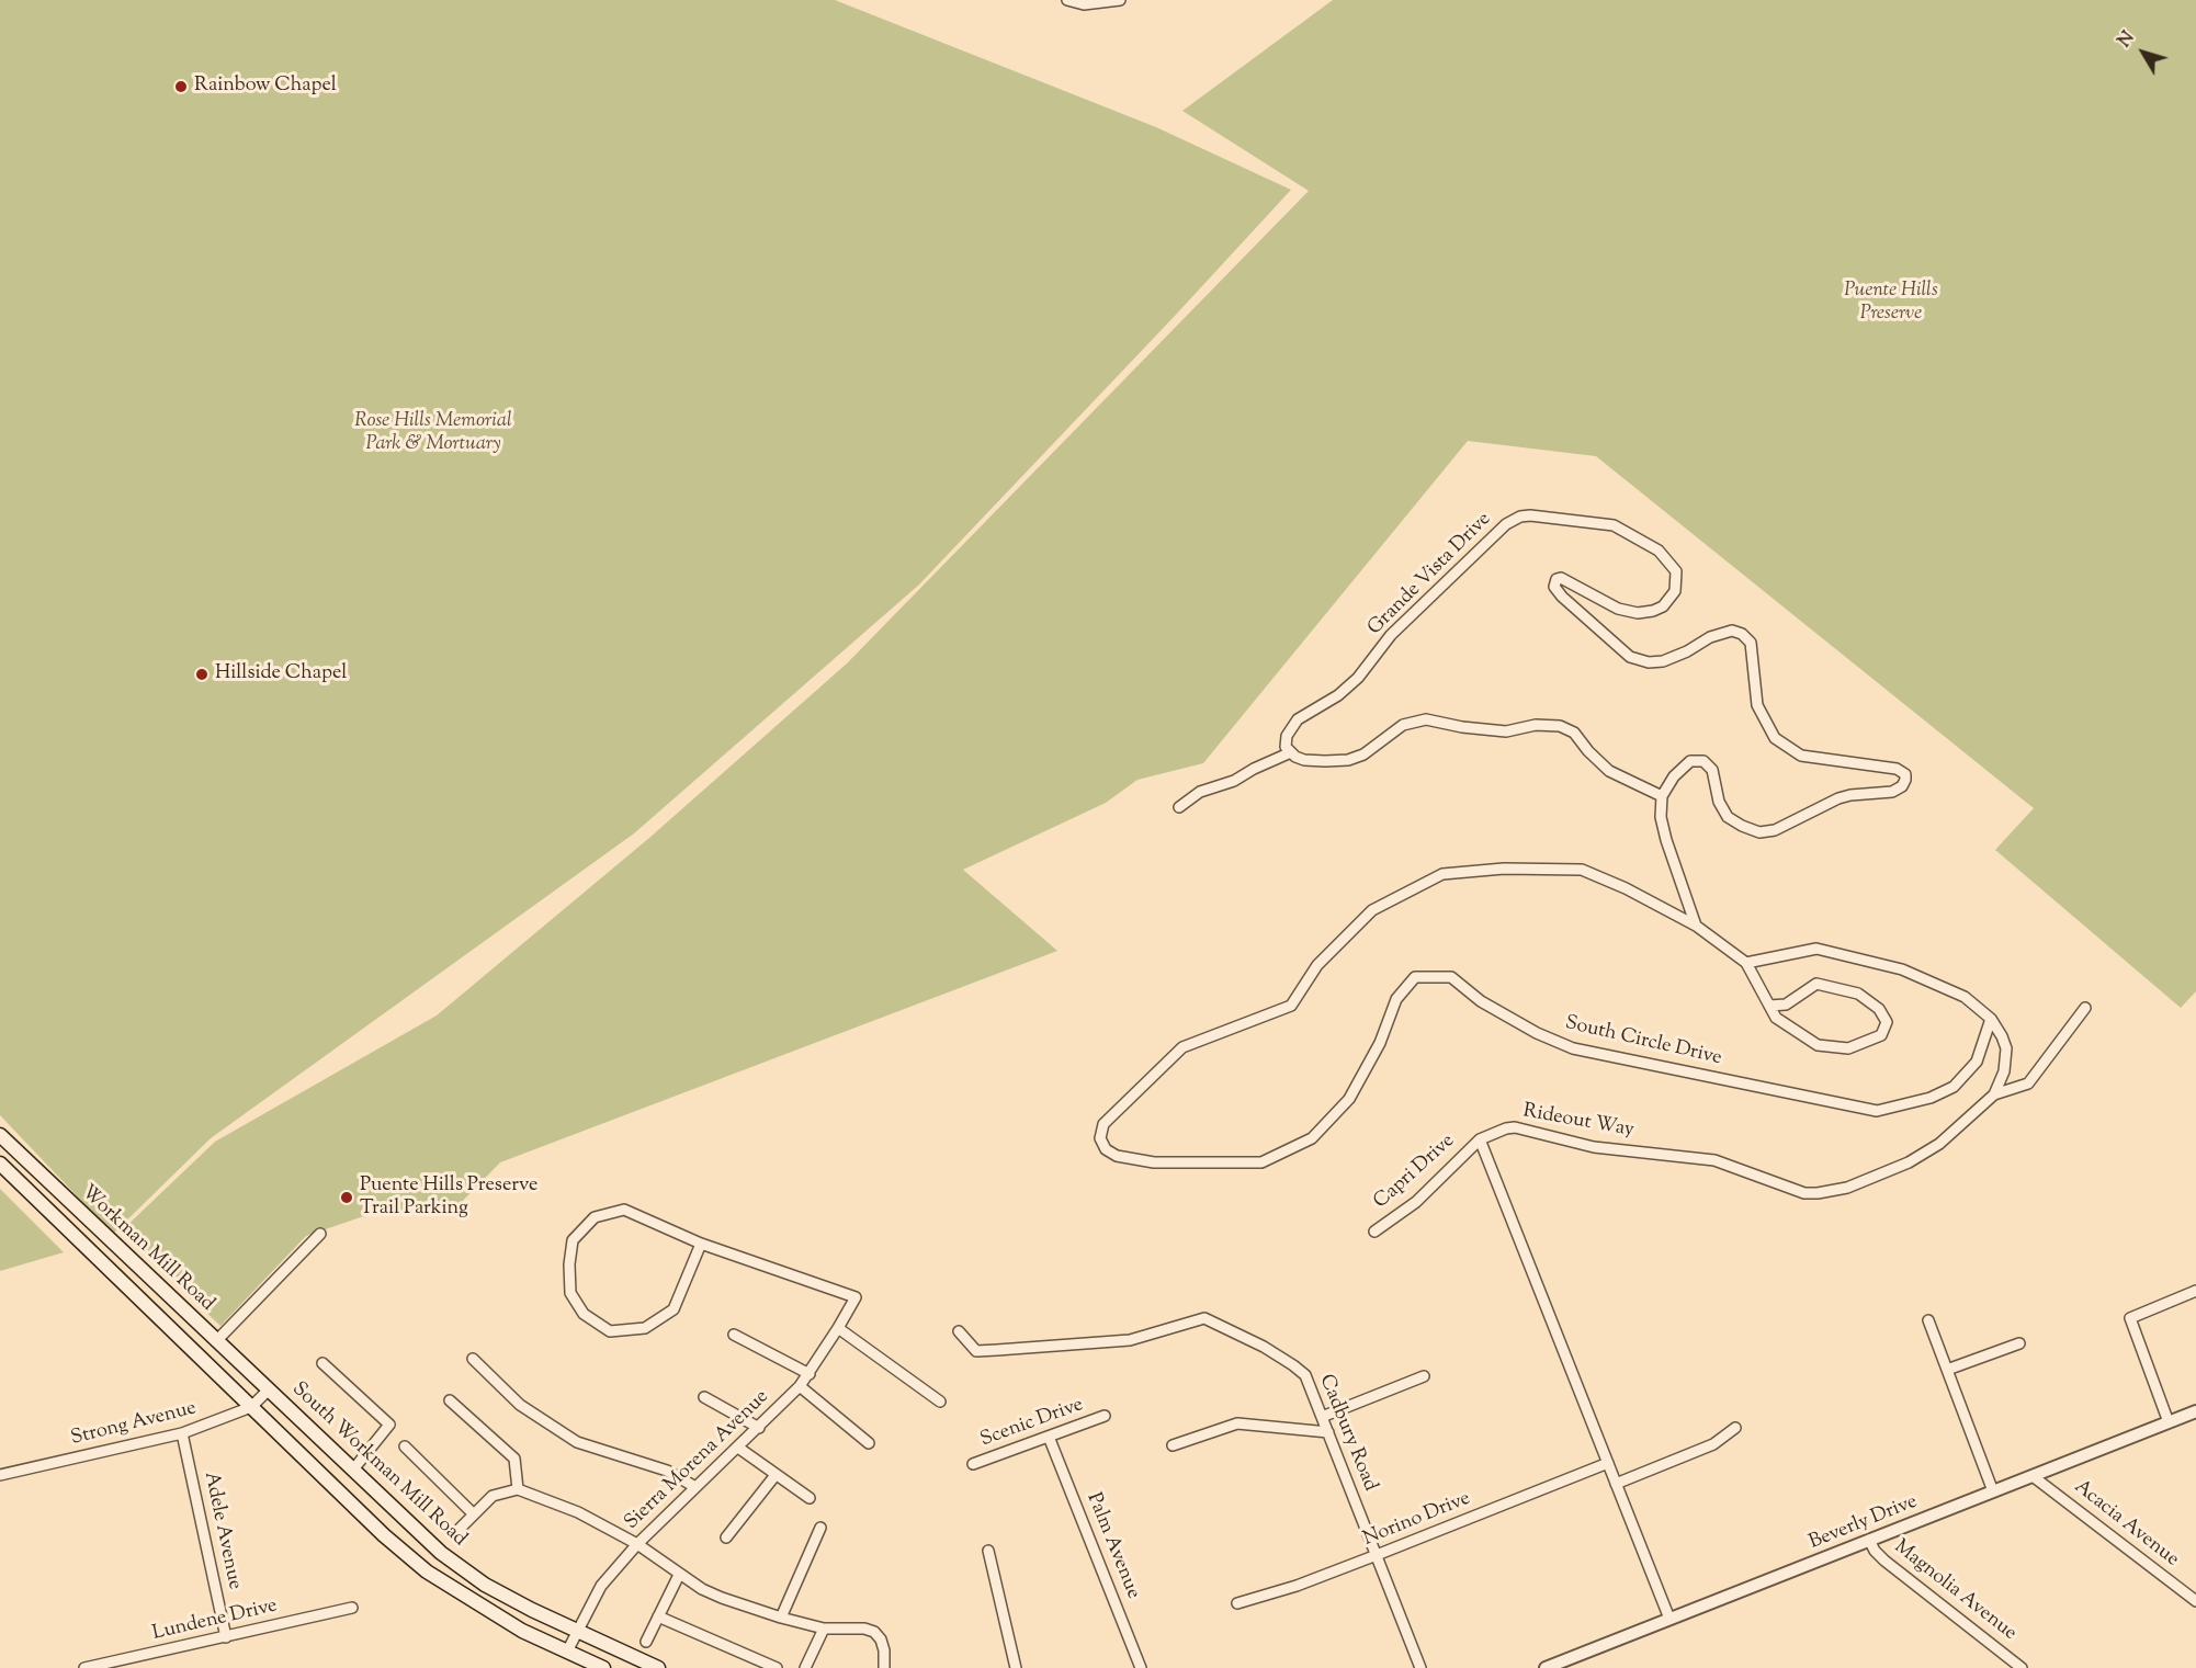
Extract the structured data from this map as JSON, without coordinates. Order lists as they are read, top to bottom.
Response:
{
  "streets": {
    "main road": ["Workman Mill Road", "South Workman Mill Road"],
    "street": [
      "Grande Vista Drive",
      "South Circle Drive",
      "Rideout Way",
      "Capri Drive",
      "Scenic Drive",
      "Strong Avenue",
      "Cadbury Road",
      "Sierra Morena Avenue",
      "Norino Drive",
      "Beverly Drive",
      "Acacia Avenue",
      "Adele Avenue",
      "Palm Avenue",
      "Magnolia Avenue",
      "Lundene Drive"
    ]
  },
  "crossings": [
    ["Rideout Way", "Capri Drive"],
    ["Workman Mill Road", "Strong Avenue"],
    ["Workman Mill Road", "South Workman Mill Road"],
    ["Scenic Drive", "Palm Avenue"],
    ["Strong Avenue", "South Workman Mill Road"],
    ["Strong Avenue", "Adele Avenue"],
    ["Cadbury Road", "Norino Drive"],
    ["Sierra Morena Avenue", "South Workman Mill Road"],
    ["Beverly Drive", "Acacia Avenue"],
    ["Beverly Drive", "Magnolia Avenue"],
    ["Adele Avenue", "Lundene Drive"]
  ],
  "parks": ["Puente Hills Preserve", "Rose Hills Memorial Park & Mortuary"],
  "places": ["Rainbow Chapel", "Hillside Chapel", "Puente Hills Preserve Trail Parking"],
  "north": "top left"
}
